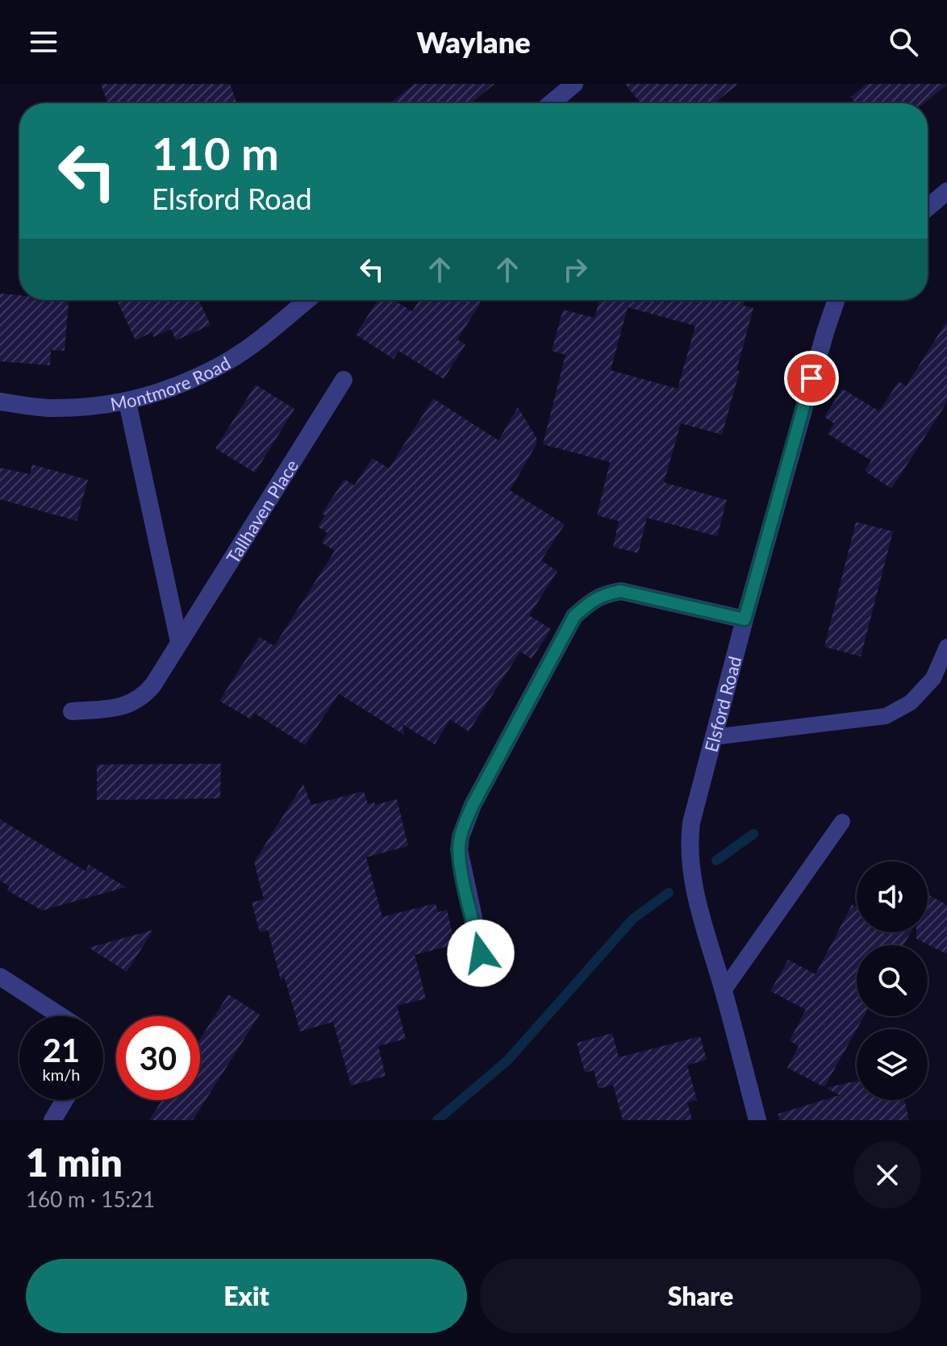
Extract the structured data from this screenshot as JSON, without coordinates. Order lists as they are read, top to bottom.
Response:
{
  "streets": {
    "street": ["Montmore Road", "Tallhaven Place", "Elsford Road"]
  },
  "page": {
    "header": "Waylane",
    "turn": ["110 m", "Elsford Road"],
    "speed": "21 km/h",
    "limit": "30",
    "heading": ["1 min", "160 m · 15:21"],
    "buttons": ["Exit", "Share"]
  }
}
